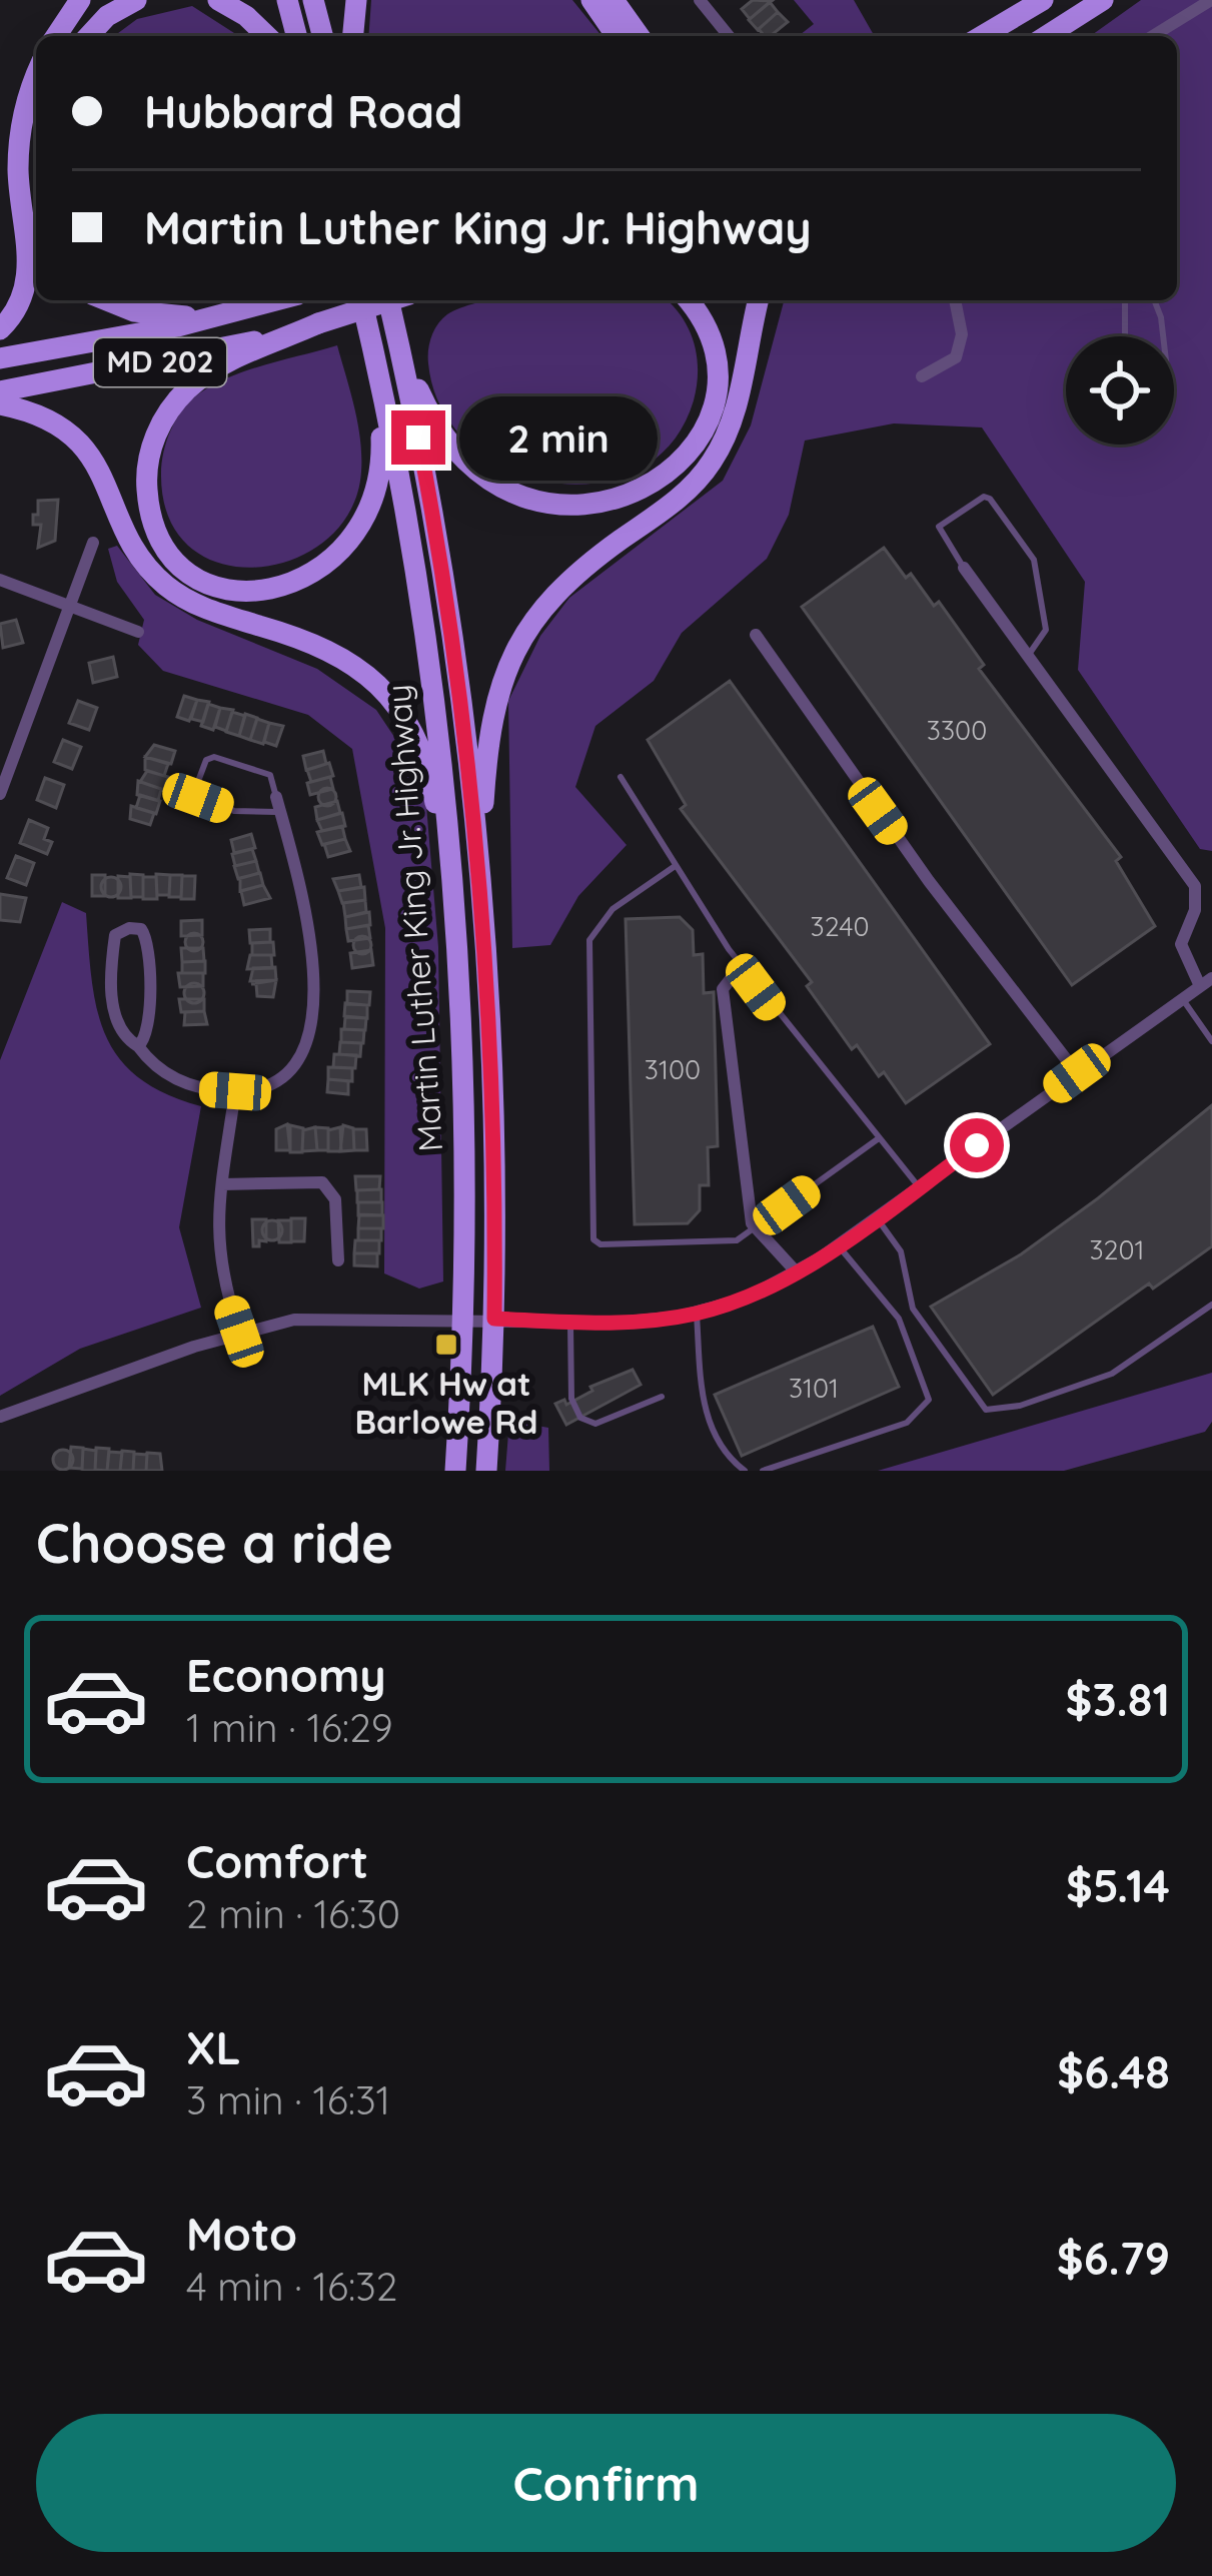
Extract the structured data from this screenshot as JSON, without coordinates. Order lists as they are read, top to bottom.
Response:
{
  "streets": {
    "main road": ["MD 202", "Martin Luther King Jr. Highway"]
  },
  "places": {
    "transit": ["MLK Hw at Barlowe Rd"]
  },
  "house_numbers": [
    "3300",
    "3240",
    "3100",
    "3201",
    "3101"
  ],
  "page": {
    "banner": ["Hubbard Road", "Martin Luther King Jr. Highway"],
    "bubble": "2 min",
    "heading": "Choose a ride",
    "list": [
      {
        "name": "Economy",
        "note": "1 min · 16:29",
        "value": "$3.81"
      },
      {
        "name": "Comfort",
        "note": "2 min · 16:30",
        "value": "$5.14"
      },
      {
        "name": "XL",
        "note": "3 min · 16:31",
        "value": "$6.48"
      },
      {
        "name": "Moto",
        "note": "4 min · 16:32",
        "value": "$6.79"
      }
    ],
    "buttons": "Confirm"
  }
}
